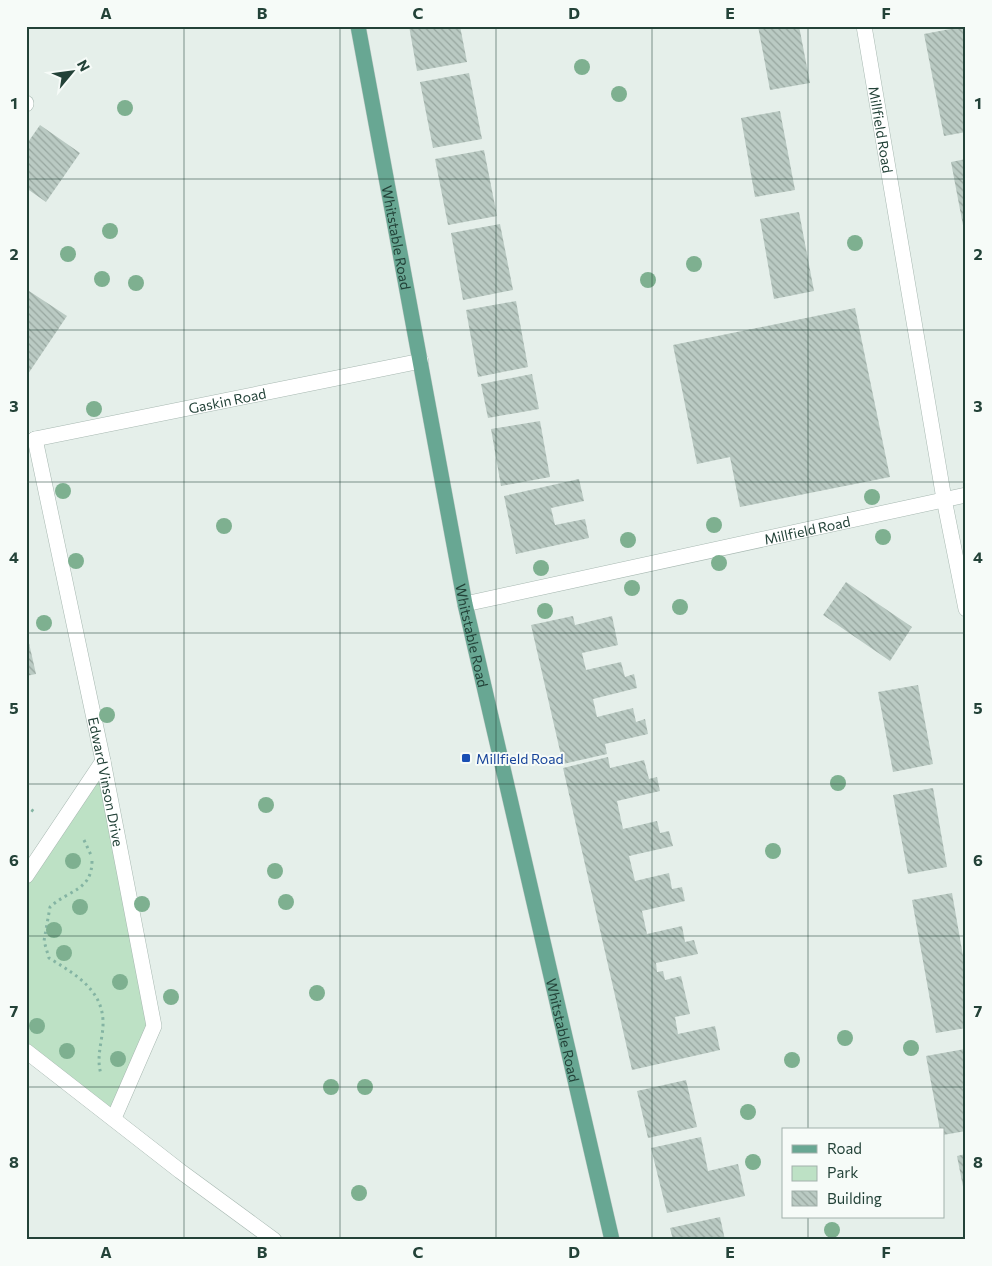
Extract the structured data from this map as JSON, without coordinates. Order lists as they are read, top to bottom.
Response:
{
  "streets": {
    "main road": ["Whitstable Road"],
    "street": ["Millfield Road", "Gaskin Road", "Edward Vinson Drive"]
  },
  "crossings": [
    ["Millfield Road", "Whitstable Road"],
    ["Whitstable Road", "Gaskin Road"],
    ["Gaskin Road", "Edward Vinson Drive"]
  ],
  "places": {
    "transit": ["Millfield Road"]
  },
  "legend": ["Road", "Park", "Building"],
  "north": "top right",
  "grid": {
    "columns": [
      "A",
      "B",
      "C",
      "D",
      "E",
      "F"
    ],
    "rows": [
      "1",
      "2",
      "3",
      "4",
      "5",
      "6",
      "7",
      "8"
    ]
  }
}
